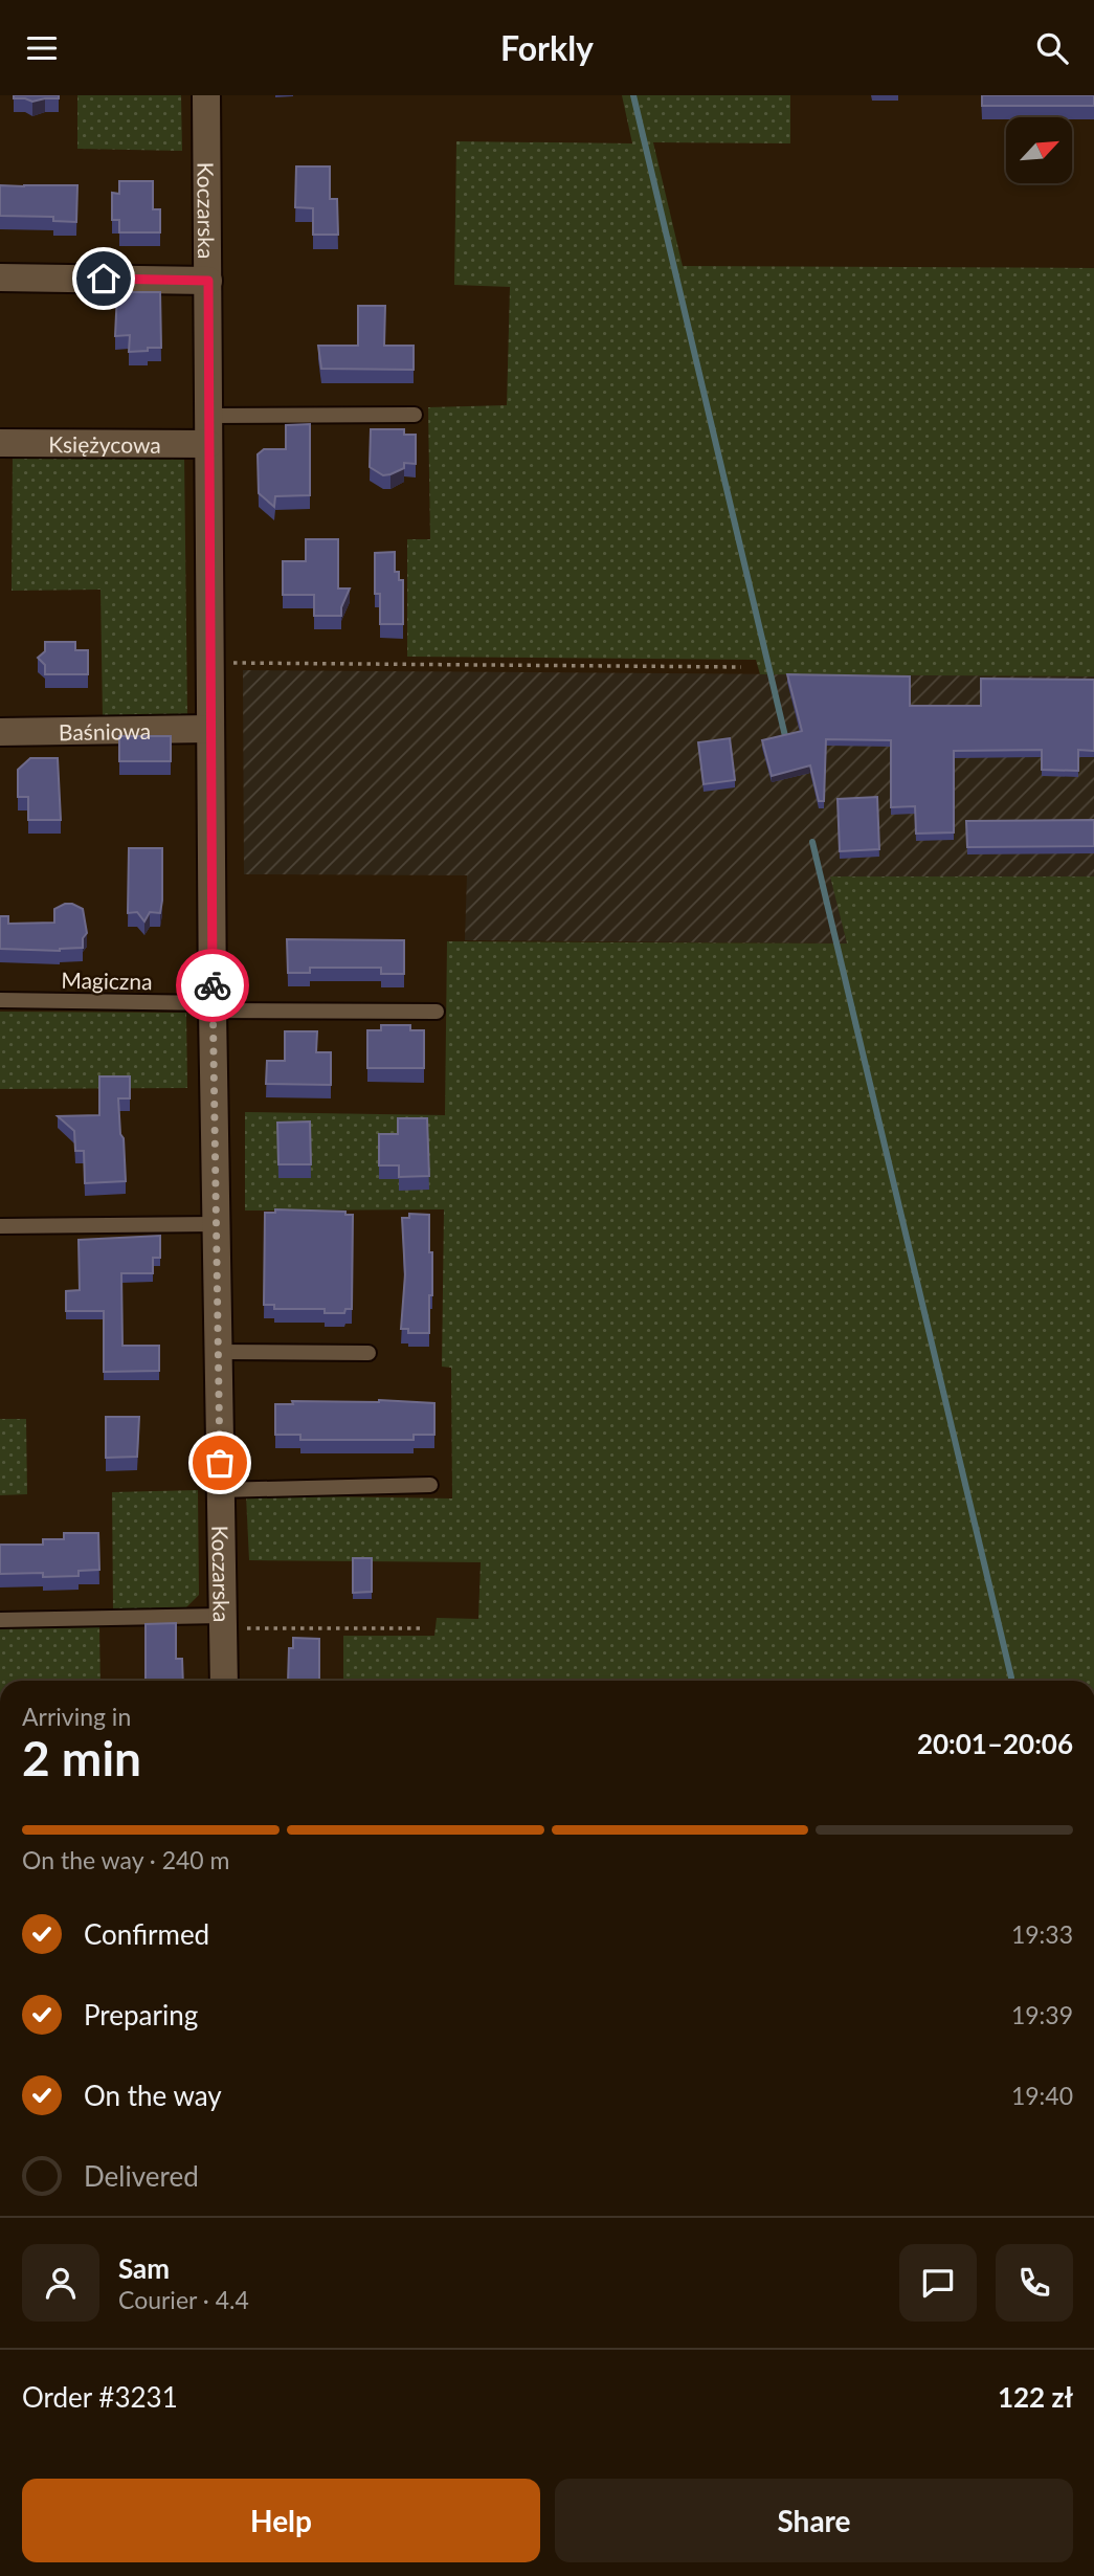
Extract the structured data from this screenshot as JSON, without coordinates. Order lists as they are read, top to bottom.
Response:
{
  "streets": {
    "street": ["Koczarska", "Księżycowa", "Baśniowa"],
    "lane": ["Magiczna"]
  },
  "crossings": [
    ["Koczarska", "Księżycowa"],
    ["Koczarska", "Baśniowa"],
    ["Koczarska", "Magiczna"]
  ],
  "north": "top right",
  "page": {
    "header": "Forkly",
    "heading": ["2 min", "Arriving in", "20:01–20:06"],
    "panel": [
      "Sam",
      "Courier · 4.4",
      "Order #3231",
      "122 zł"
    ],
    "bar": "On the way · 240 m",
    "list": [
      ["Confirmed", "19:33"],
      ["Preparing", "19:39"],
      ["On the way", "19:40"],
      "Delivered"
    ],
    "buttons": ["Help", "Share"]
  }
}
